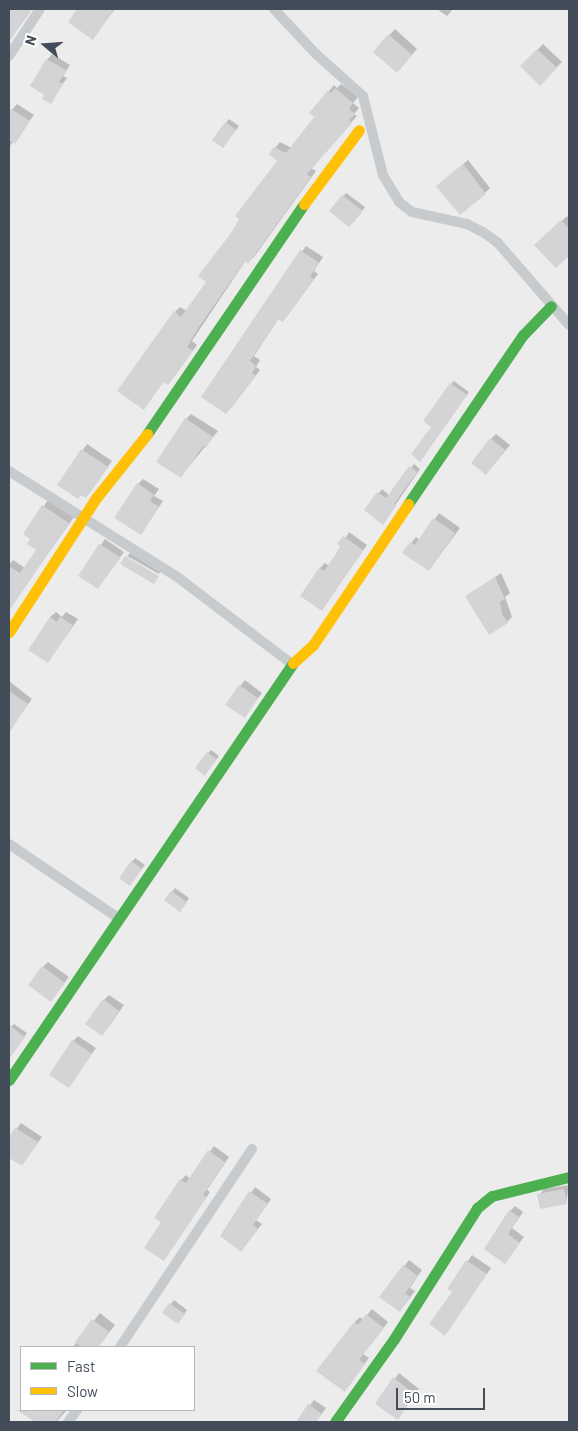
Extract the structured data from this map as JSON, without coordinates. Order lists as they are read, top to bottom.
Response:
{
  "legend": ["Fast", "Slow"],
  "scale_bar": "50 m",
  "north": "left"
}
